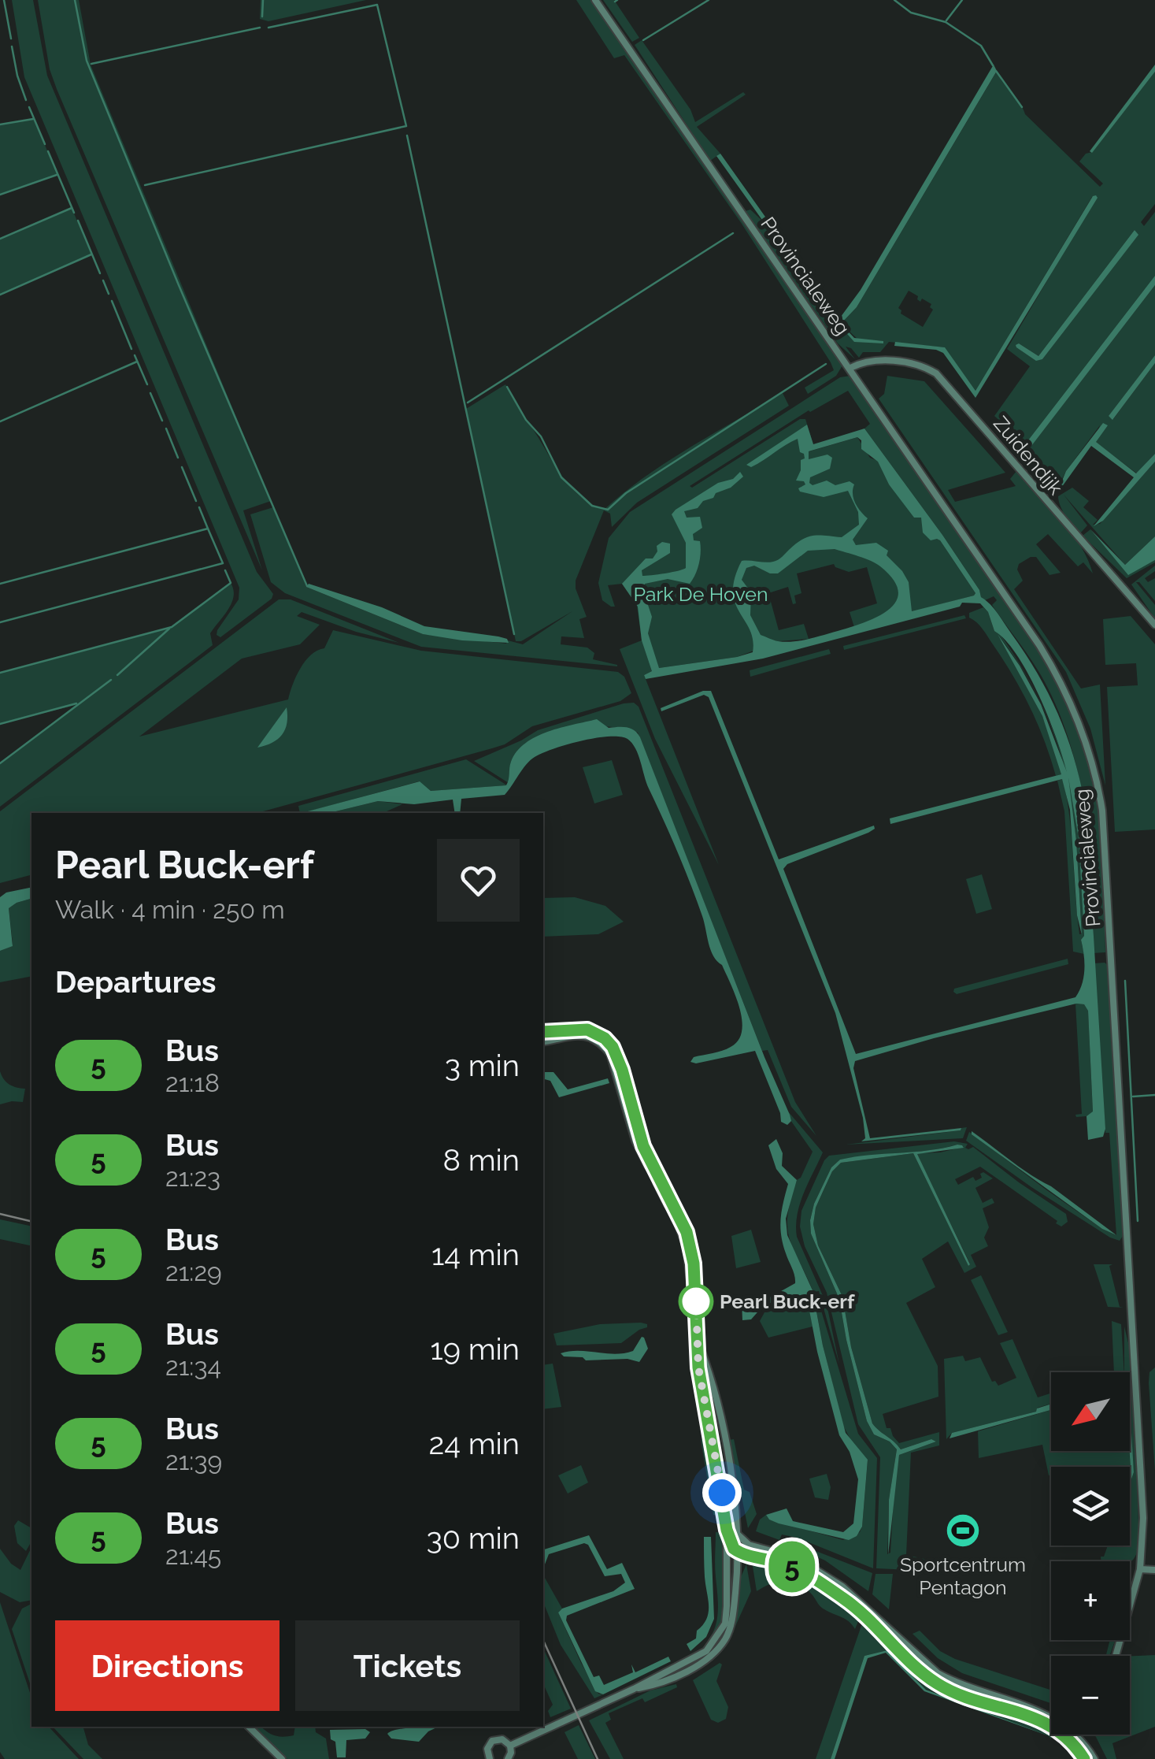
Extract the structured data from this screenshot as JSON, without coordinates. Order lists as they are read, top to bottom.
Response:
{
  "streets": {
    "street": ["Provincialeweg", "Zuidendijk"]
  },
  "crossings": [
    ["Provincialeweg", "Zuidendijk"]
  ],
  "parks": ["Park De Hoven"],
  "places": {
    "other": ["Pearl Buck-erf"],
    "sports": ["Sportcentrum Pentagon"]
  },
  "lines": ["bus line 5"],
  "north": "bottom left",
  "page": {
    "on_map": "5",
    "heading": [
      ["Pearl Buck-erf", "Walk · 4 min · 250 m"],
      "Departures"
    ],
    "list": [
      {
        "mark": "5",
        "name": "Bus",
        "note": "21:18",
        "value": "3 min"
      },
      {
        "mark": "5",
        "name": "Bus",
        "note": "21:23",
        "value": "8 min"
      },
      {
        "mark": "5",
        "name": "Bus",
        "note": "21:29",
        "value": "14 min"
      },
      {
        "mark": "5",
        "name": "Bus",
        "note": "21:34",
        "value": "19 min"
      },
      {
        "mark": "5",
        "name": "Bus",
        "note": "21:39",
        "value": "24 min"
      },
      {
        "mark": "5",
        "name": "Bus",
        "note": "21:45",
        "value": "30 min"
      }
    ],
    "map_buttons": ["+", "−"],
    "buttons": ["Directions", "Tickets"]
  }
}
